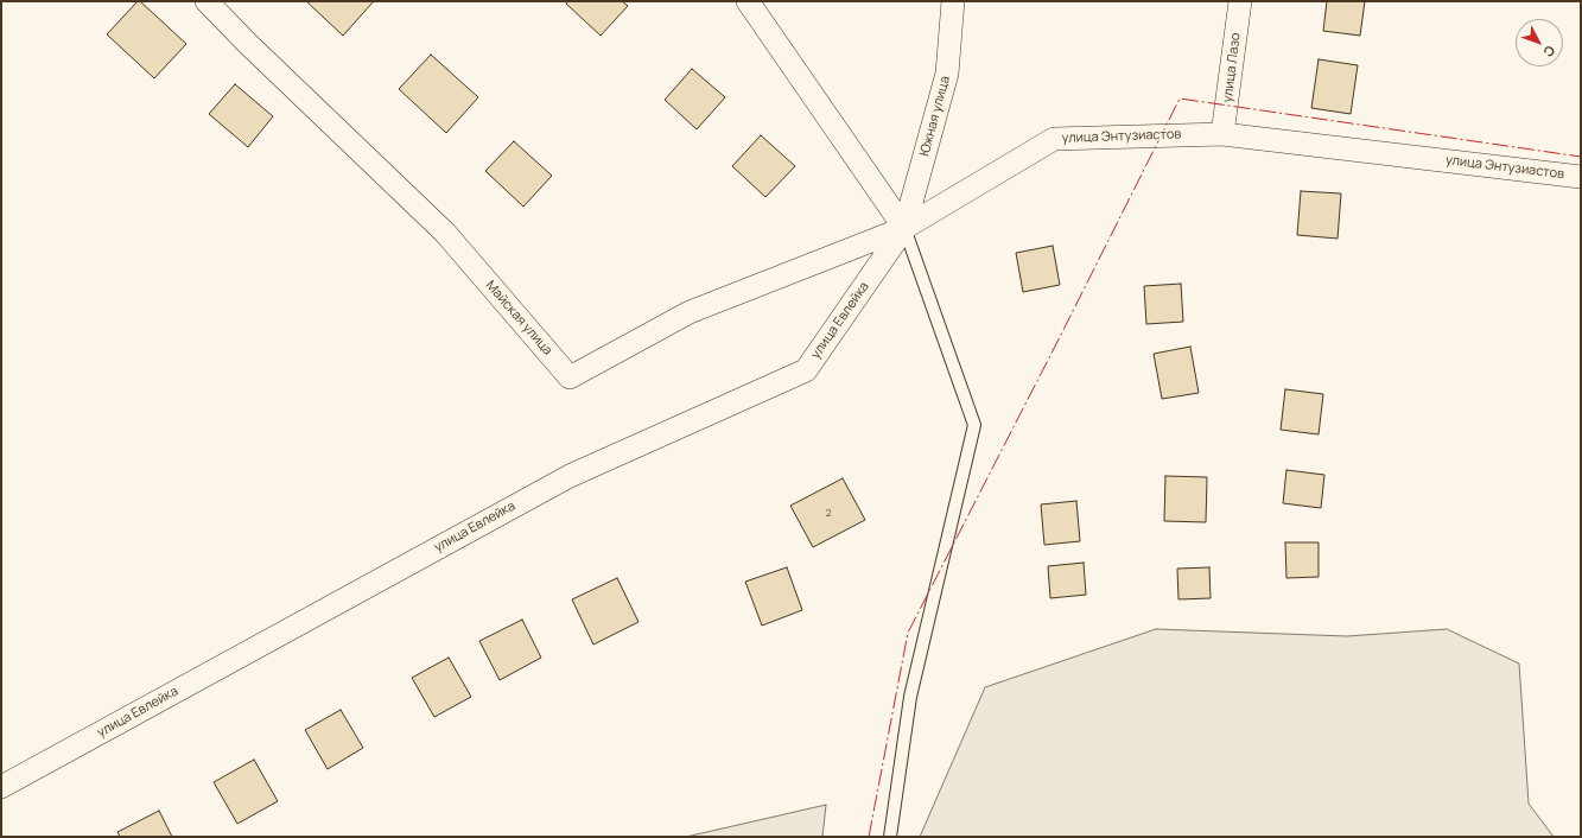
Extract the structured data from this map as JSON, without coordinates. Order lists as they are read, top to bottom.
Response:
{
  "streets": {
    "street": [
      "улица Лазо",
      "Южная улица",
      "улица Энтузиастов",
      "Майская улица",
      "улица Евлейка"
    ]
  },
  "crossings": [
    ["улица Лазо", "улица Энтузиастов"],
    ["Южная улица", "улица Энтузиастов"],
    ["Южная улица", "Майская улица"],
    ["Южная улица", "улица Евлейка"],
    ["улица Энтузиастов", "Майская улица"],
    ["улица Энтузиастов", "улица Евлейка"],
    ["Майская улица", "улица Евлейка"]
  ],
  "house_numbers": ["2"],
  "north": "bottom right"
}
